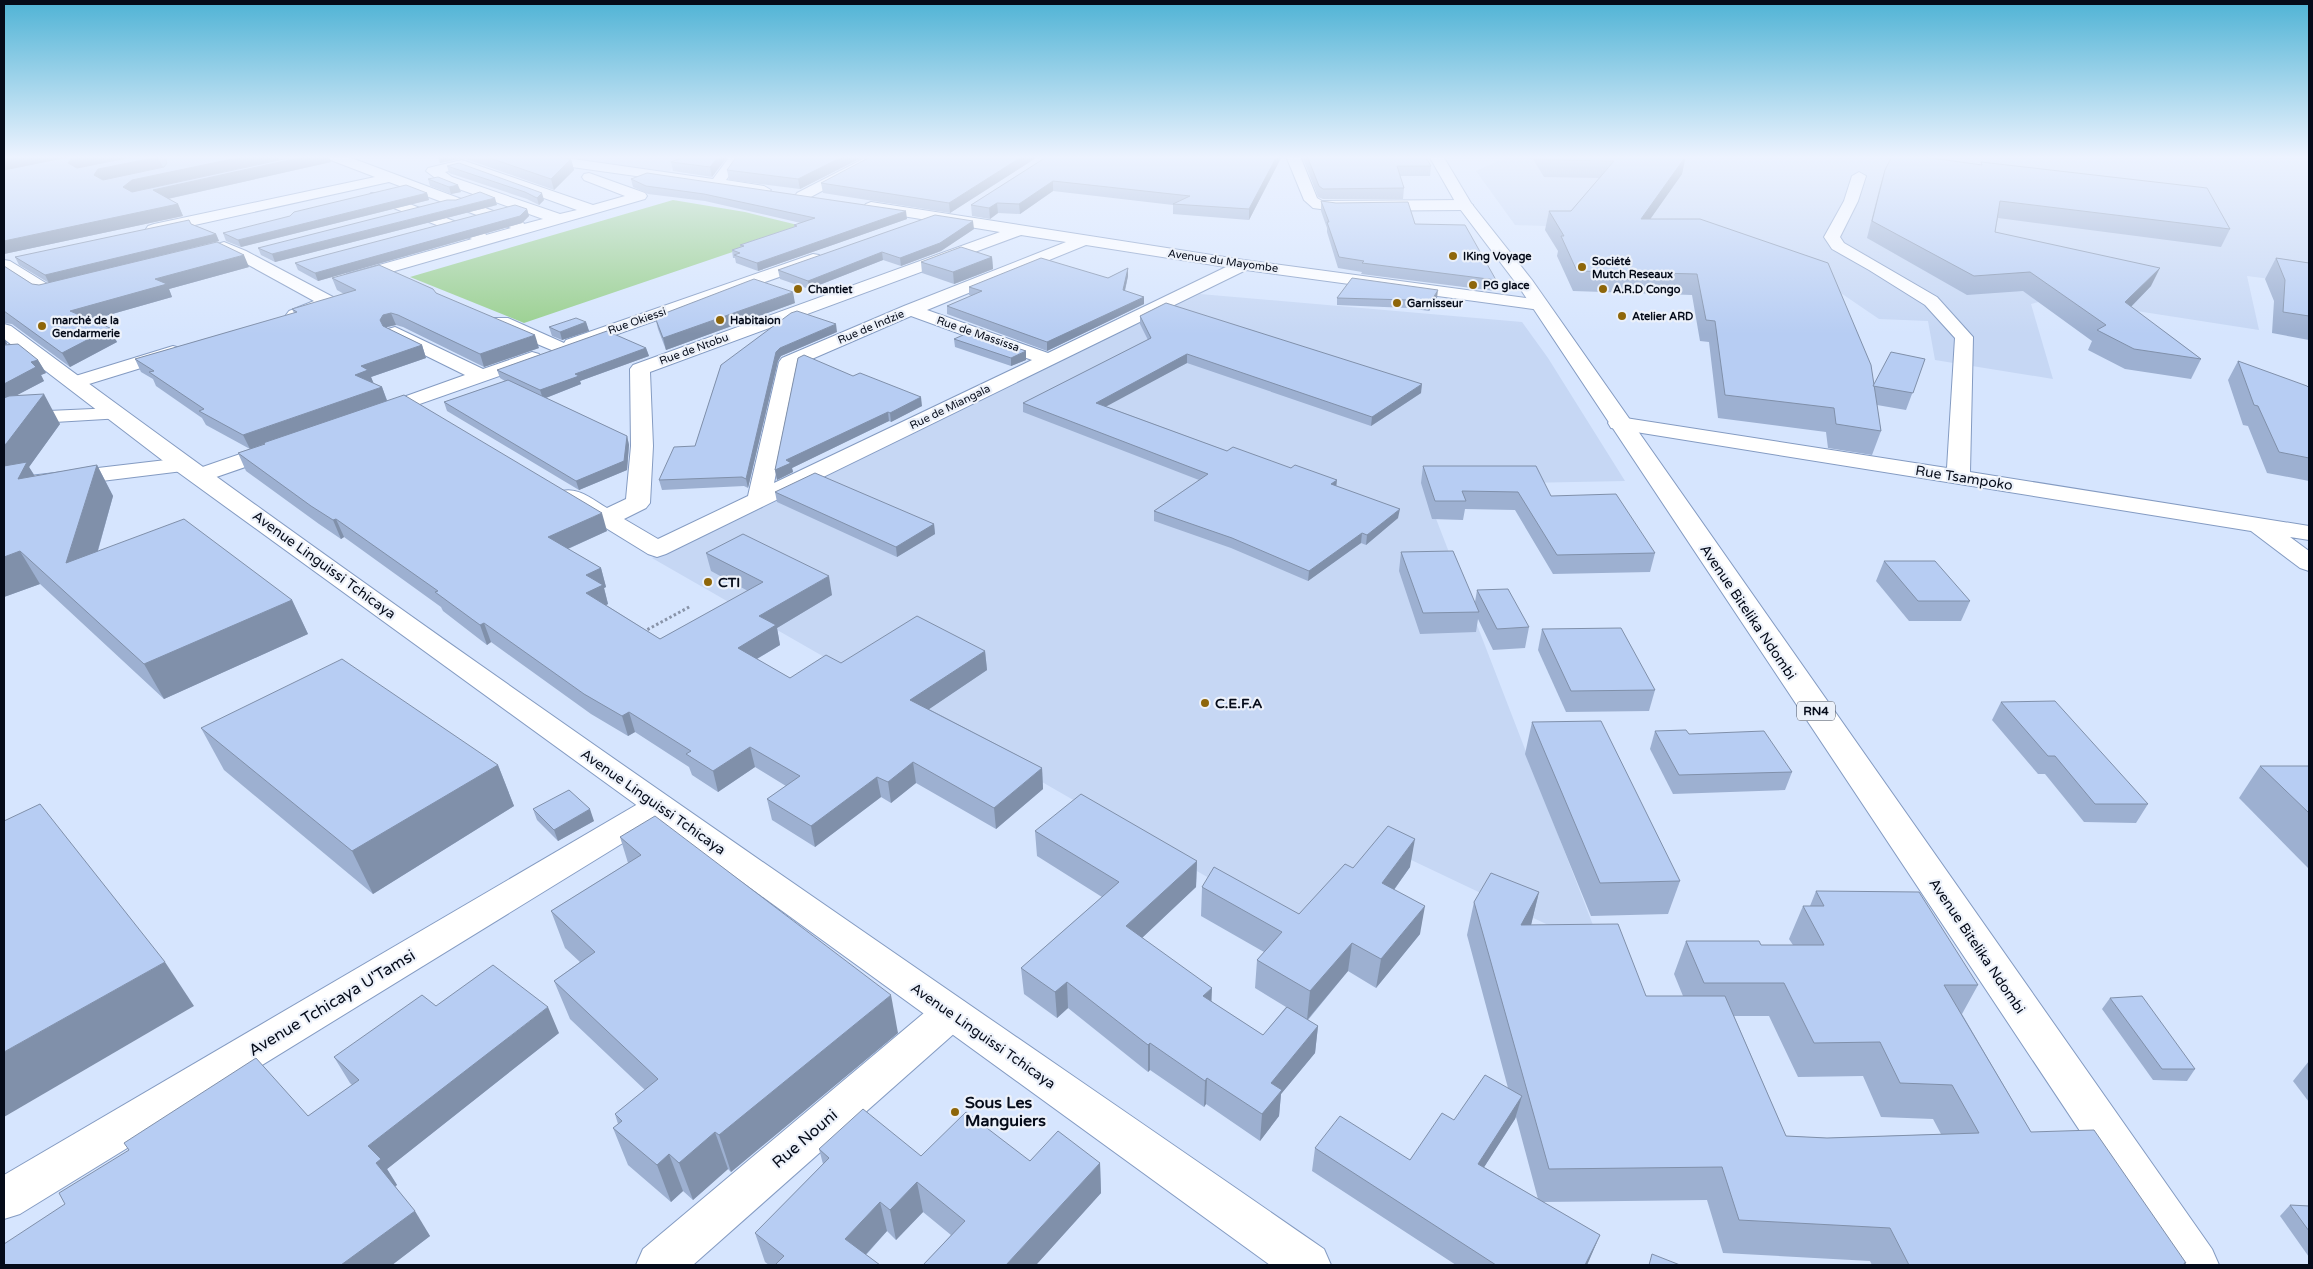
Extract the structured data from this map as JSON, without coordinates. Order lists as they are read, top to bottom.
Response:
{
  "streets": {
    "main road": [
      "Avenue du Mayombe",
      "Rue Okiessi",
      "Rue de Indzie",
      "Rue de Massissa",
      "Rue de Ntobu",
      "Rue de Miangala",
      "Rue Tsampoko",
      "Avenue Linguissi Tchicaya",
      "Avenue Bitelika Ndombi",
      "RN4",
      "Avenue Tchicaya U'Tamsi",
      "Rue Nouni"
    ]
  },
  "crossings": [
    ["Avenue du Mayombe", "Rue de Indzie"],
    ["Avenue du Mayombe", "Rue de Ntobu"],
    ["Avenue du Mayombe", "Rue de Miangala"],
    ["Avenue du Mayombe", "Avenue Bitelika Ndombi"],
    ["Rue de Indzie", "Rue de Massissa"],
    ["Rue de Indzie", "Rue de Miangala"],
    ["Rue de Massissa", "Rue de Miangala"],
    ["Rue de Ntobu", "Rue de Miangala"],
    ["Rue Tsampoko", "Avenue Bitelika Ndombi"],
    ["Avenue Linguissi Tchicaya", "Avenue Tchicaya U'Tamsi"],
    ["Avenue Linguissi Tchicaya", "Rue Nouni"]
  ],
  "places": [
    "IKing Voyage",
    "Société Mutch Reseaux",
    "PG glace",
    "Chantiet",
    "A.R.D Congo",
    "Garnisseur",
    "Atelier ARD",
    "Habitaion",
    "marché de la Gendarmerie",
    "CTI",
    "C.E.F.A",
    "Sous Les Manguiers"
  ]
}
